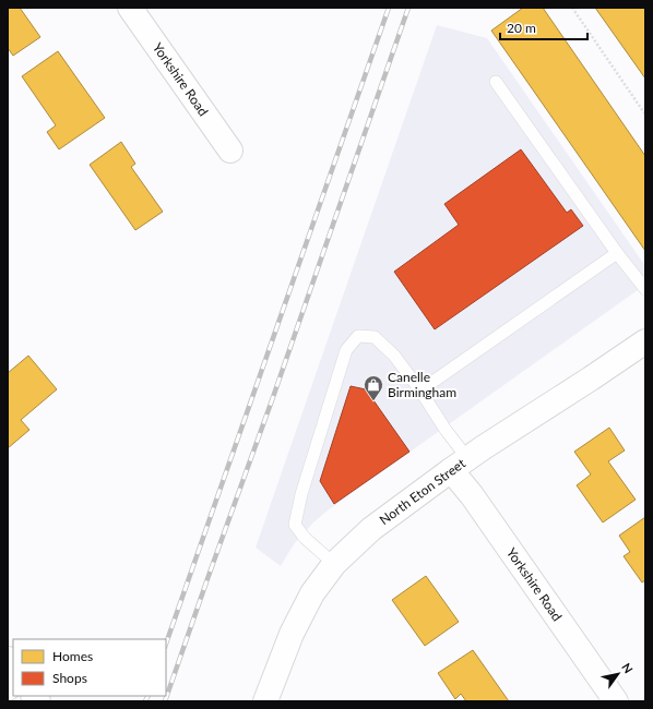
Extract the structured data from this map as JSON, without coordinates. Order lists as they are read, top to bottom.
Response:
{
  "streets": {
    "street": ["Yorkshire Road", "North Eton Street"]
  },
  "crossings": [
    ["Yorkshire Road", "North Eton Street"]
  ],
  "places": {
    "shop": ["Canelle Birmingham"]
  },
  "legend": ["Homes", "Shops"],
  "scale_bar": "20 m",
  "north": "top right"
}
